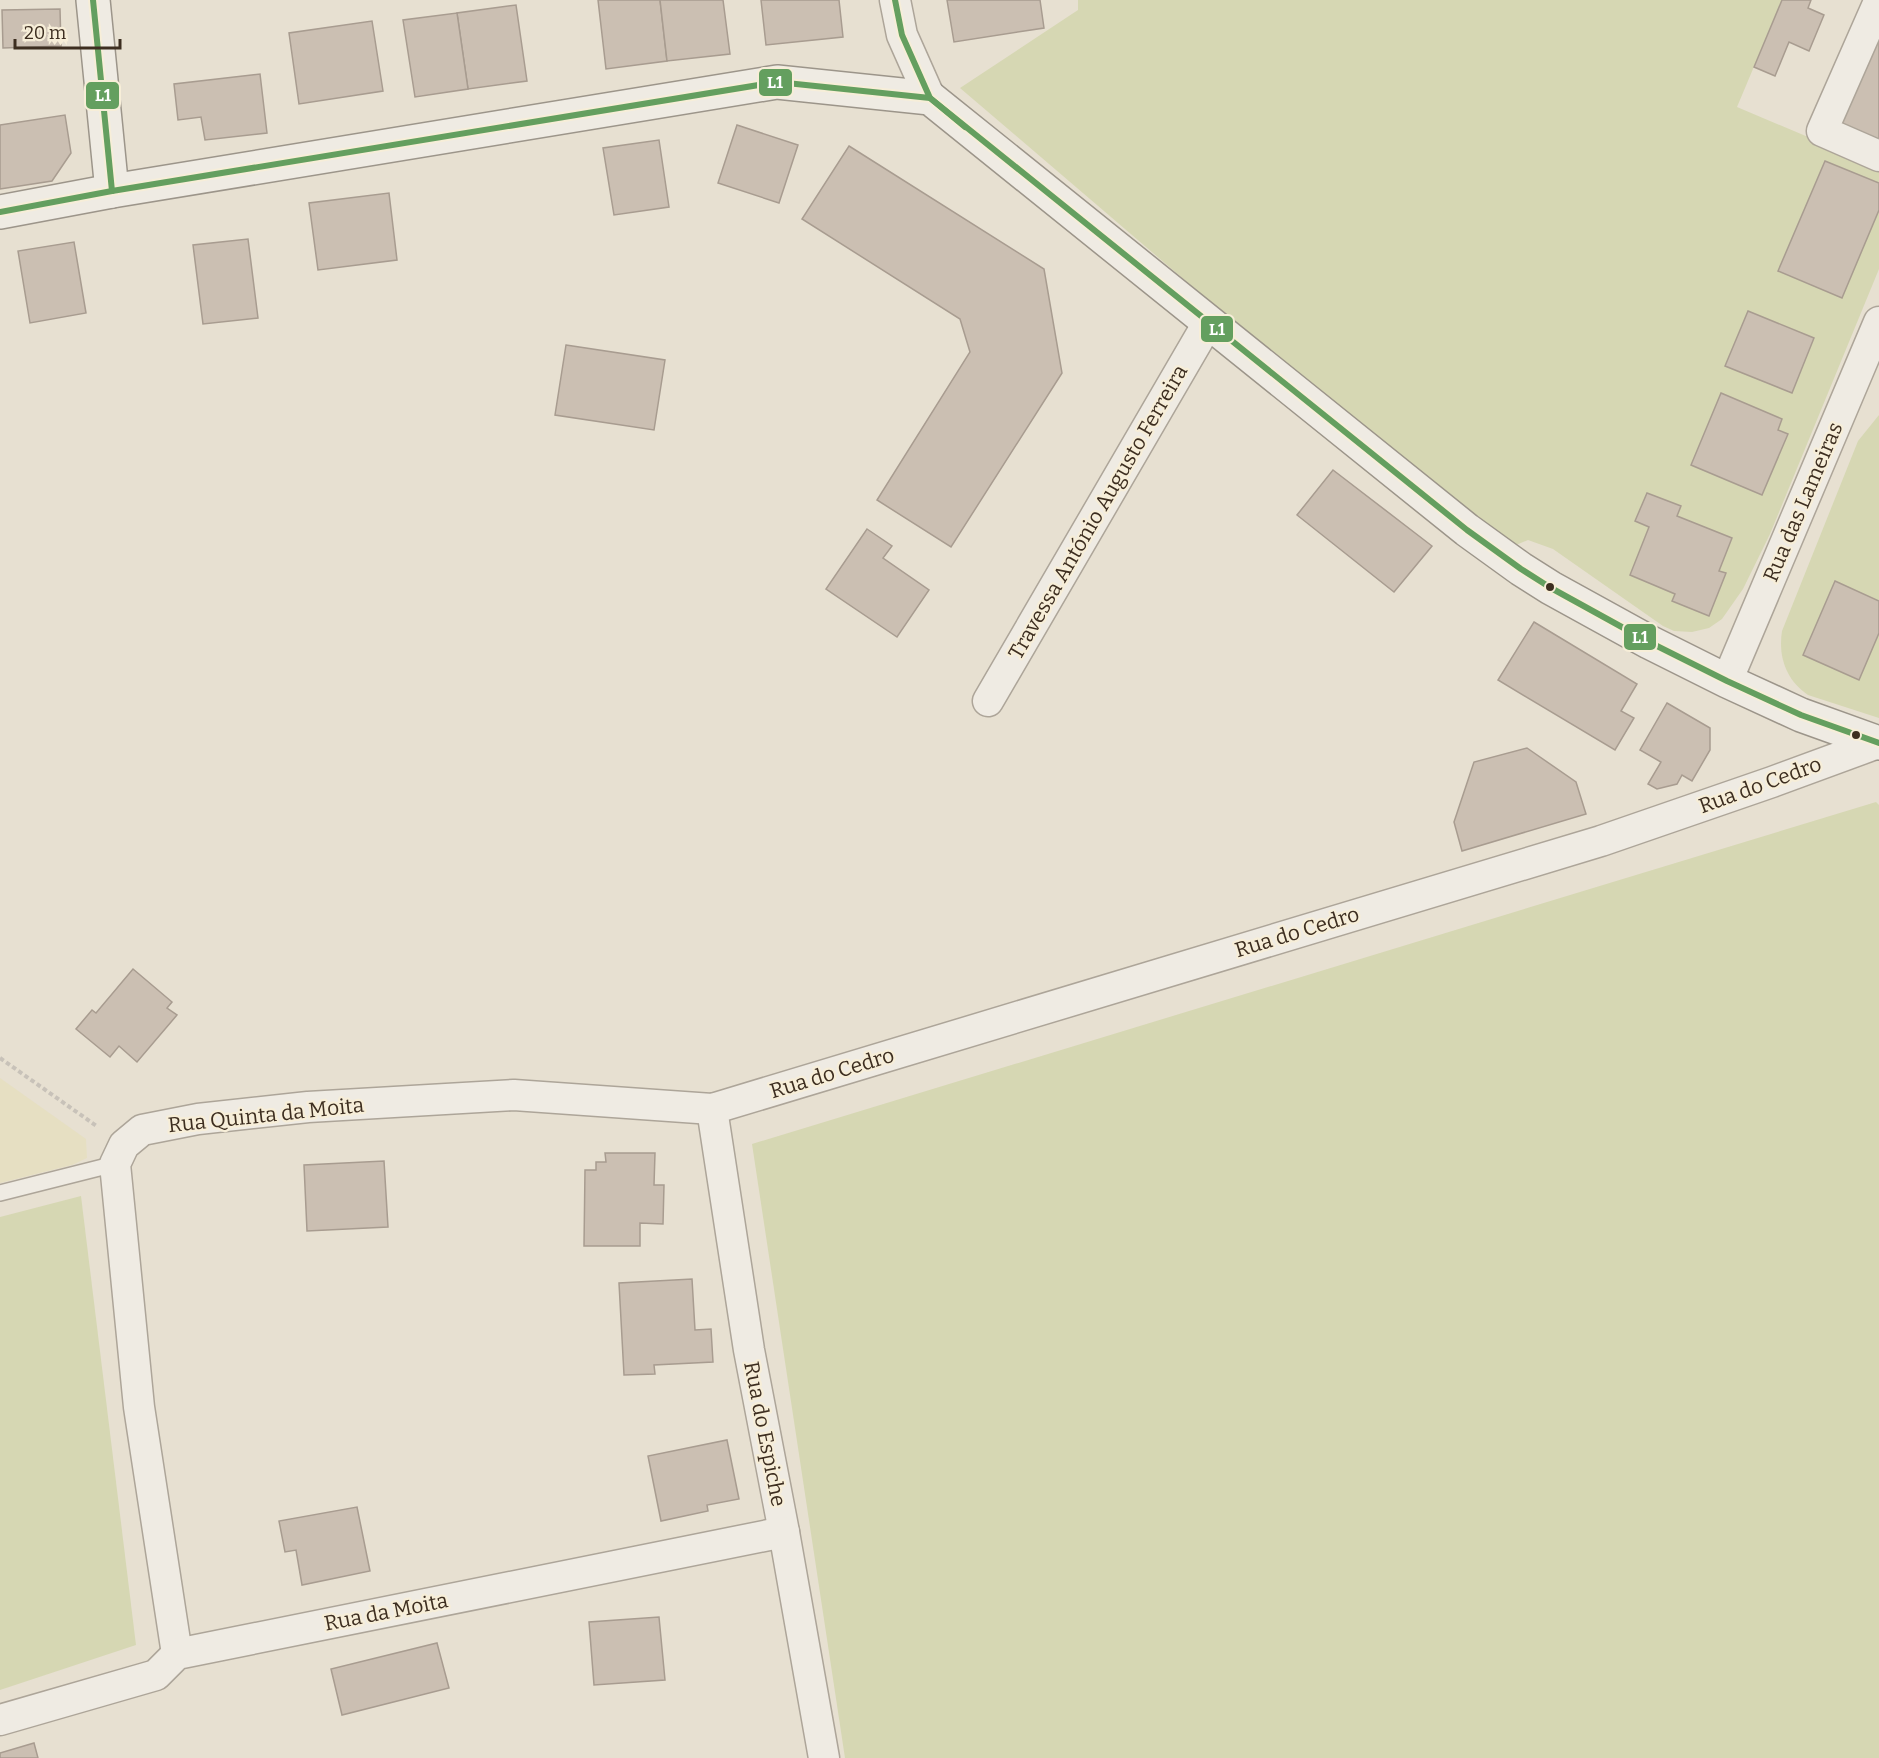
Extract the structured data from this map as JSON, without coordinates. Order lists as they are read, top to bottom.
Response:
{
  "streets": {
    "street": [
      "Rua das Lameiras",
      "Travessa António Augusto Ferreira",
      "Rua do Cedro",
      "Rua Quinta da Moita",
      "Rua do Espiche",
      "Rua da Moita"
    ]
  },
  "crossings": [
    ["Rua do Cedro", "Rua Quinta da Moita"],
    ["Rua do Cedro", "Rua do Espiche"],
    ["Rua Quinta da Moita", "Rua do Espiche"],
    ["Rua do Espiche", "Rua da Moita"]
  ],
  "lines": ["transit line L1"],
  "scale_bar": "20 m"
}
